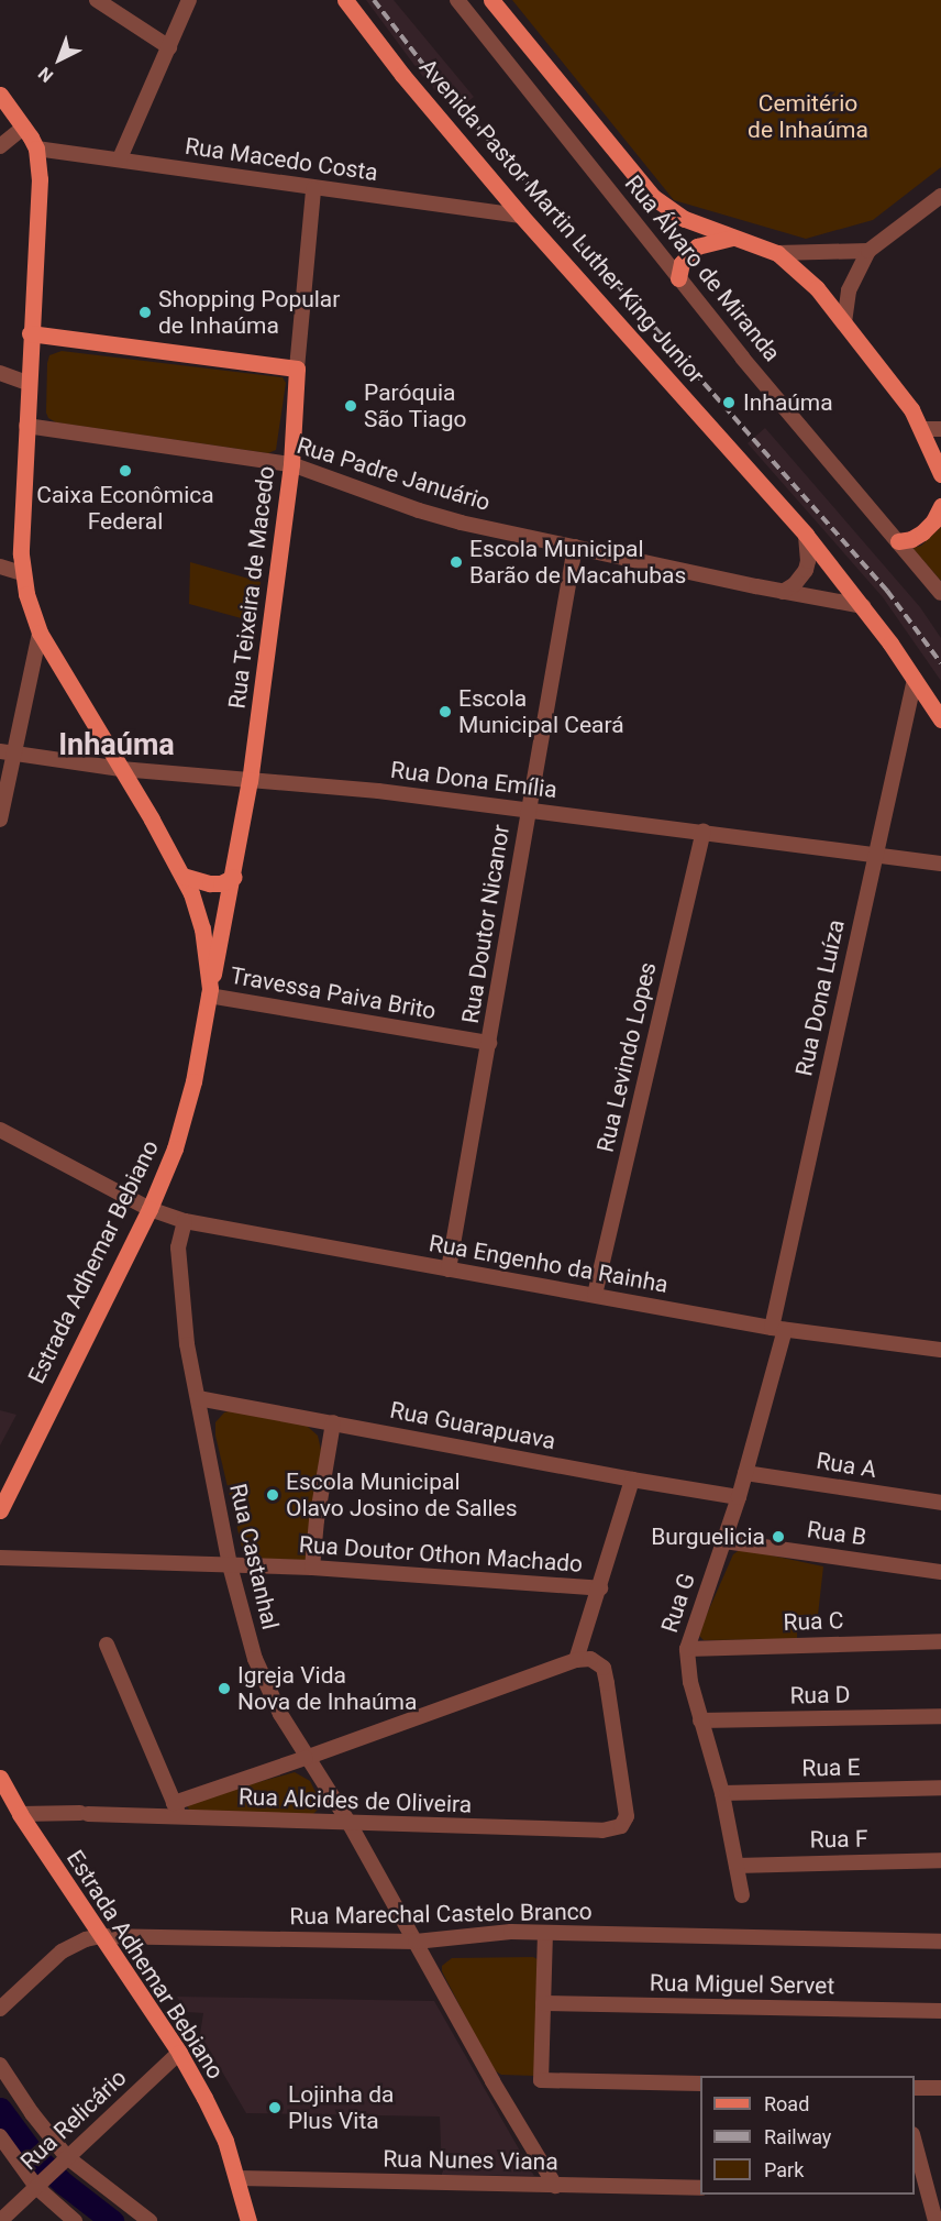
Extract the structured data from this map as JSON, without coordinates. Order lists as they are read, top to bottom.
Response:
{
  "streets": {
    "main road": ["Avenida Pastor Martin Luther King Junior", "Rua Teixeira de Macedo", "Estrada Adhemar Bebiano"],
    "street": [
      "Rua Macedo Costa",
      "Rua Álvaro de Miranda",
      "Rua Padre Januário",
      "Rua Dona Emília",
      "Rua Doutor Nicanor",
      "Travessa Paiva Brito",
      "Rua Dona Luíza",
      "Rua Levindo Lopes",
      "Rua Engenho da Rainha",
      "Rua Guarapuava",
      "Rua A",
      "Rua B",
      "Rua Doutor Othon Machado",
      "Rua Castanhal",
      "Rua G",
      "Rua C",
      "Rua D",
      "Rua E",
      "Rua Alcides de Oliveira",
      "Rua F",
      "Rua Marechal Castelo Branco",
      "Rua Miguel Servet",
      "Rua Relicário",
      "Rua Nunes Viana"
    ]
  },
  "crossings": [
    ["Rua Macedo Costa", "Avenida Pastor Martin Luther King Junior"],
    ["Rua Macedo Costa", "Rua Teixeira de Macedo"],
    ["Rua Macedo Costa", "Estrada Adhemar Bebiano"],
    ["Avenida Pastor Martin Luther King Junior", "Rua Padre Januário"],
    ["Avenida Pastor Martin Luther King Junior", "Rua Dona Luíza"],
    ["Rua Padre Januário", "Rua Teixeira de Macedo"],
    ["Rua Padre Januário", "Rua Doutor Nicanor"],
    ["Rua Padre Januário", "Estrada Adhemar Bebiano"],
    ["Rua Teixeira de Macedo", "Rua Dona Emília"],
    ["Rua Teixeira de Macedo", "Travessa Paiva Brito"],
    ["Rua Teixeira de Macedo", "Estrada Adhemar Bebiano"],
    ["Rua Dona Emília", "Rua Doutor Nicanor"],
    ["Rua Dona Emília", "Rua Dona Luíza"],
    ["Rua Dona Emília", "Rua Levindo Lopes"],
    ["Rua Dona Emília", "Estrada Adhemar Bebiano"],
    ["Rua Doutor Nicanor", "Travessa Paiva Brito"],
    ["Rua Doutor Nicanor", "Rua Engenho da Rainha"],
    ["Travessa Paiva Brito", "Estrada Adhemar Bebiano"],
    ["Rua Dona Luíza", "Rua Engenho da Rainha"],
    ["Rua Dona Luíza", "Rua G"],
    ["Rua Levindo Lopes", "Rua Engenho da Rainha"],
    ["Estrada Adhemar Bebiano", "Rua Engenho da Rainha"],
    ["Estrada Adhemar Bebiano", "Rua Alcides de Oliveira"],
    ["Estrada Adhemar Bebiano", "Rua Marechal Castelo Branco"],
    ["Estrada Adhemar Bebiano", "Rua Relicário"],
    ["Estrada Adhemar Bebiano", "Rua Nunes Viana"],
    ["Rua Engenho da Rainha", "Rua Castanhal"],
    ["Rua Engenho da Rainha", "Rua G"],
    ["Rua Guarapuava", "Rua Castanhal"],
    ["Rua Guarapuava", "Rua G"],
    ["Rua A", "Rua G"],
    ["Rua B", "Rua G"],
    ["Rua Doutor Othon Machado", "Rua Castanhal"],
    ["Rua Castanhal", "Rua Alcides de Oliveira"],
    ["Rua Castanhal", "Rua Marechal Castelo Branco"],
    ["Rua Castanhal", "Rua Nunes Viana"],
    ["Rua G", "Rua C"],
    ["Rua G", "Rua D"],
    ["Rua G", "Rua E"],
    ["Rua G", "Rua F"]
  ],
  "districts": ["Inhaúma"],
  "parks": ["Cemitério de Inhaúma"],
  "places": [
    "Shopping Popular de Inhaúma",
    "Inhaúma",
    "Paróquia São Tiago",
    "Caixa Econômica Federal",
    "Escola Municipal Barão de Macahubas",
    "Escola Municipal Ceará",
    "Escola Municipal Olavo Josino de Salles",
    "Burguelicia",
    "Igreja Vida Nova de Inhaúma",
    "Lojinha da Plus Vita"
  ],
  "legend": ["Road", "Railway", "Park"],
  "north": "bottom left"
}
